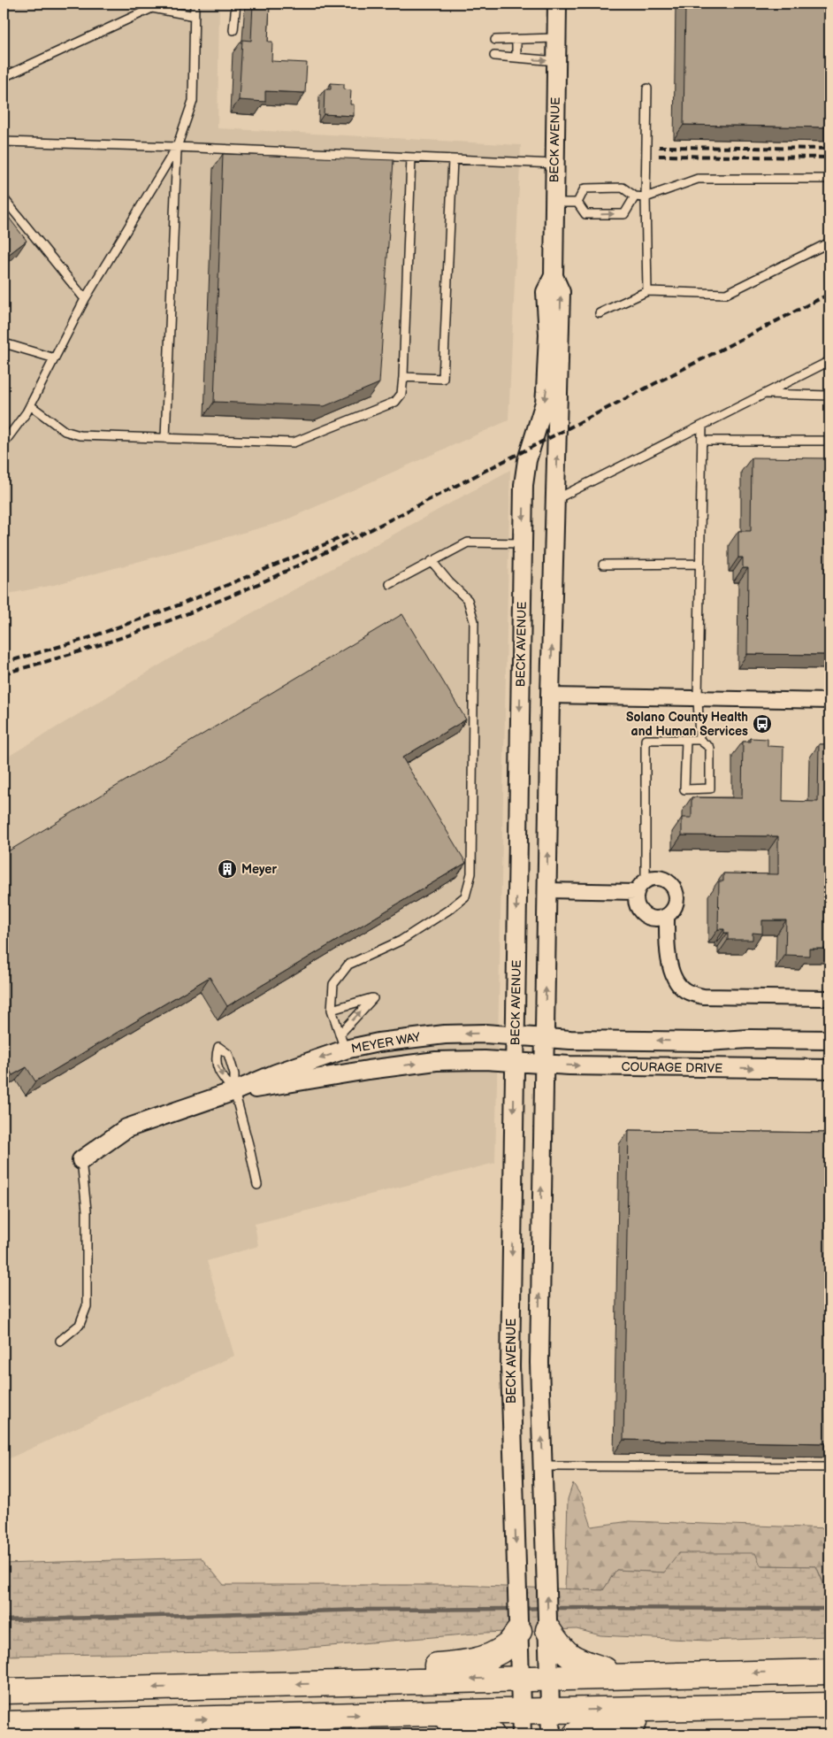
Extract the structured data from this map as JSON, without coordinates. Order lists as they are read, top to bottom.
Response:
{
  "streets": {
    "street": ["BECK AVENUE", "MEYER WAY", "COURAGE DRIVE"]
  },
  "crossings": [
    ["BECK AVENUE", "MEYER WAY"],
    ["BECK AVENUE", "COURAGE DRIVE"],
    ["MEYER WAY", "COURAGE DRIVE"]
  ],
  "places": {
    "bus stop": ["Solano County Health and Human Services"],
    "building": ["Meyer"]
  }
}
